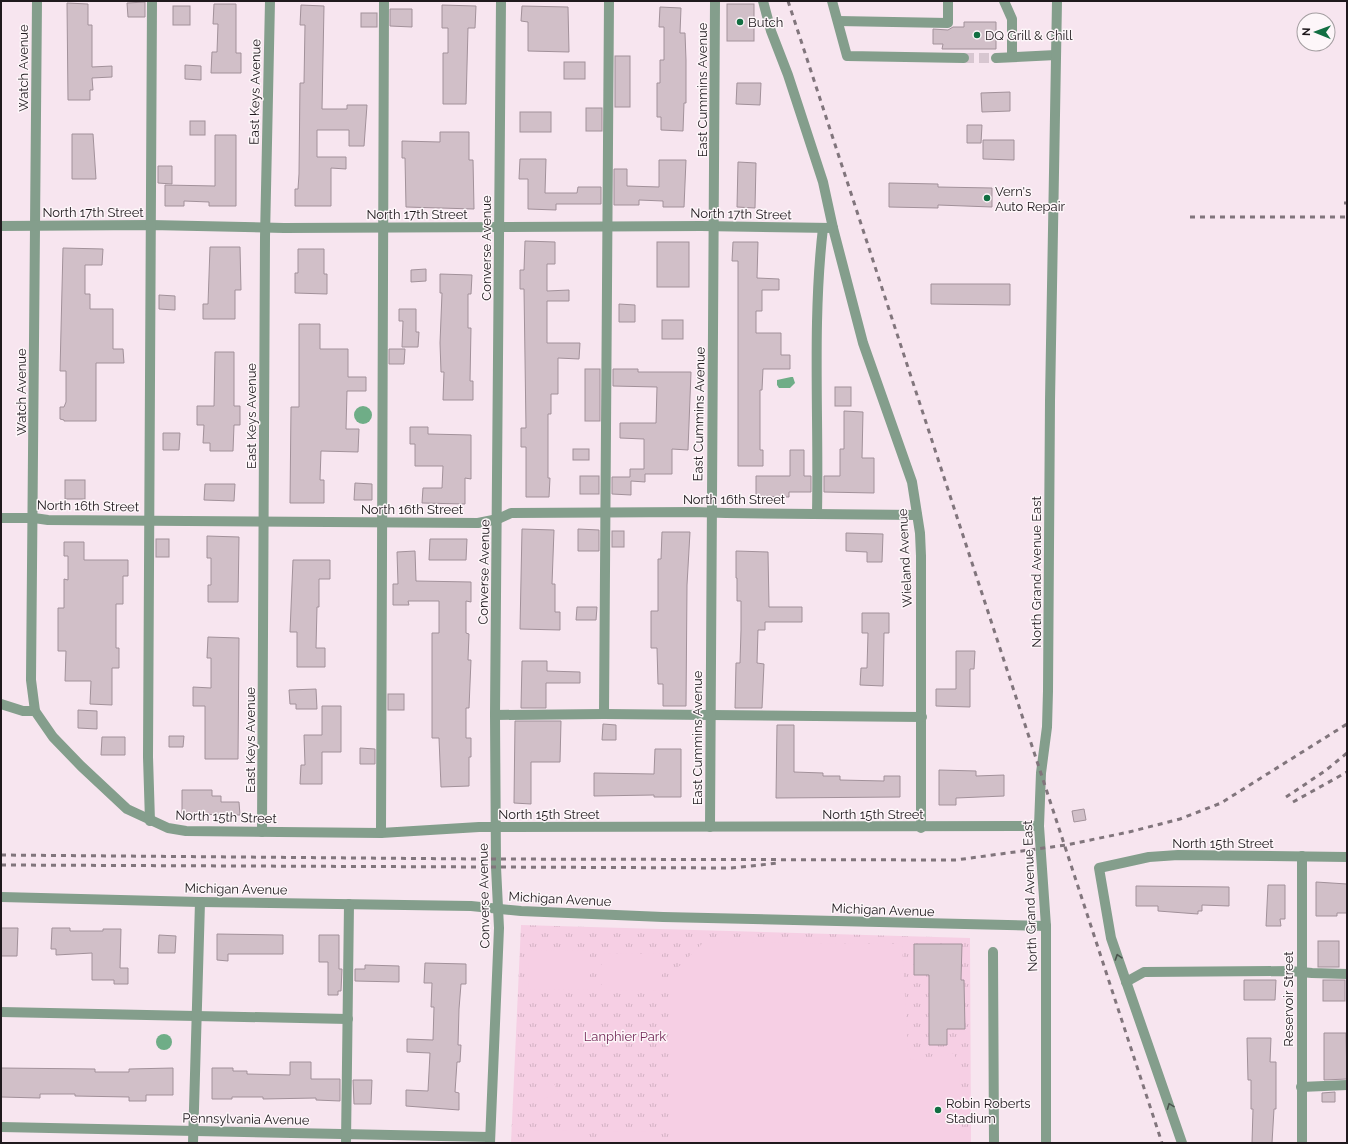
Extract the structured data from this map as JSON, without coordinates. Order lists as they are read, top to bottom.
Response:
{
  "streets": {
    "street": [
      "Watch Avenue",
      "East Cummins Avenue",
      "East Keys Avenue",
      "North 17th Street",
      "Converse Avenue",
      "North 16th Street",
      "Wieland Avenue",
      "North Grand Avenue East",
      "North 15th Street",
      "Michigan Avenue",
      "Reservoir Street",
      "Pennsylvania Avenue"
    ]
  },
  "crossings": [
    ["Watch Avenue", "North 17th Street"],
    ["Watch Avenue", "North 16th Street"],
    ["Watch Avenue", "North 15th Street"],
    ["East Cummins Avenue", "North 17th Street"],
    ["East Cummins Avenue", "North 16th Street"],
    ["East Cummins Avenue", "North 15th Street"],
    ["East Keys Avenue", "North 17th Street"],
    ["East Keys Avenue", "North 16th Street"],
    ["East Keys Avenue", "North 15th Street"],
    ["North 17th Street", "Converse Avenue"],
    ["North 17th Street", "Wieland Avenue"],
    ["Converse Avenue", "North 16th Street"],
    ["Converse Avenue", "North 15th Street"],
    ["Converse Avenue", "Michigan Avenue"],
    ["Converse Avenue", "Pennsylvania Avenue"],
    ["North 16th Street", "Wieland Avenue"],
    ["Wieland Avenue", "North 15th Street"],
    ["North Grand Avenue East", "North 15th Street"],
    ["North Grand Avenue East", "Michigan Avenue"],
    ["North 15th Street", "Reservoir Street"]
  ],
  "parks": ["Lanphier Park"],
  "places": [
    "Butch",
    "DQ Grill & Chill",
    "Vern's Auto Repair",
    "Robin Roberts Stadium"
  ],
  "north": "left"
}
